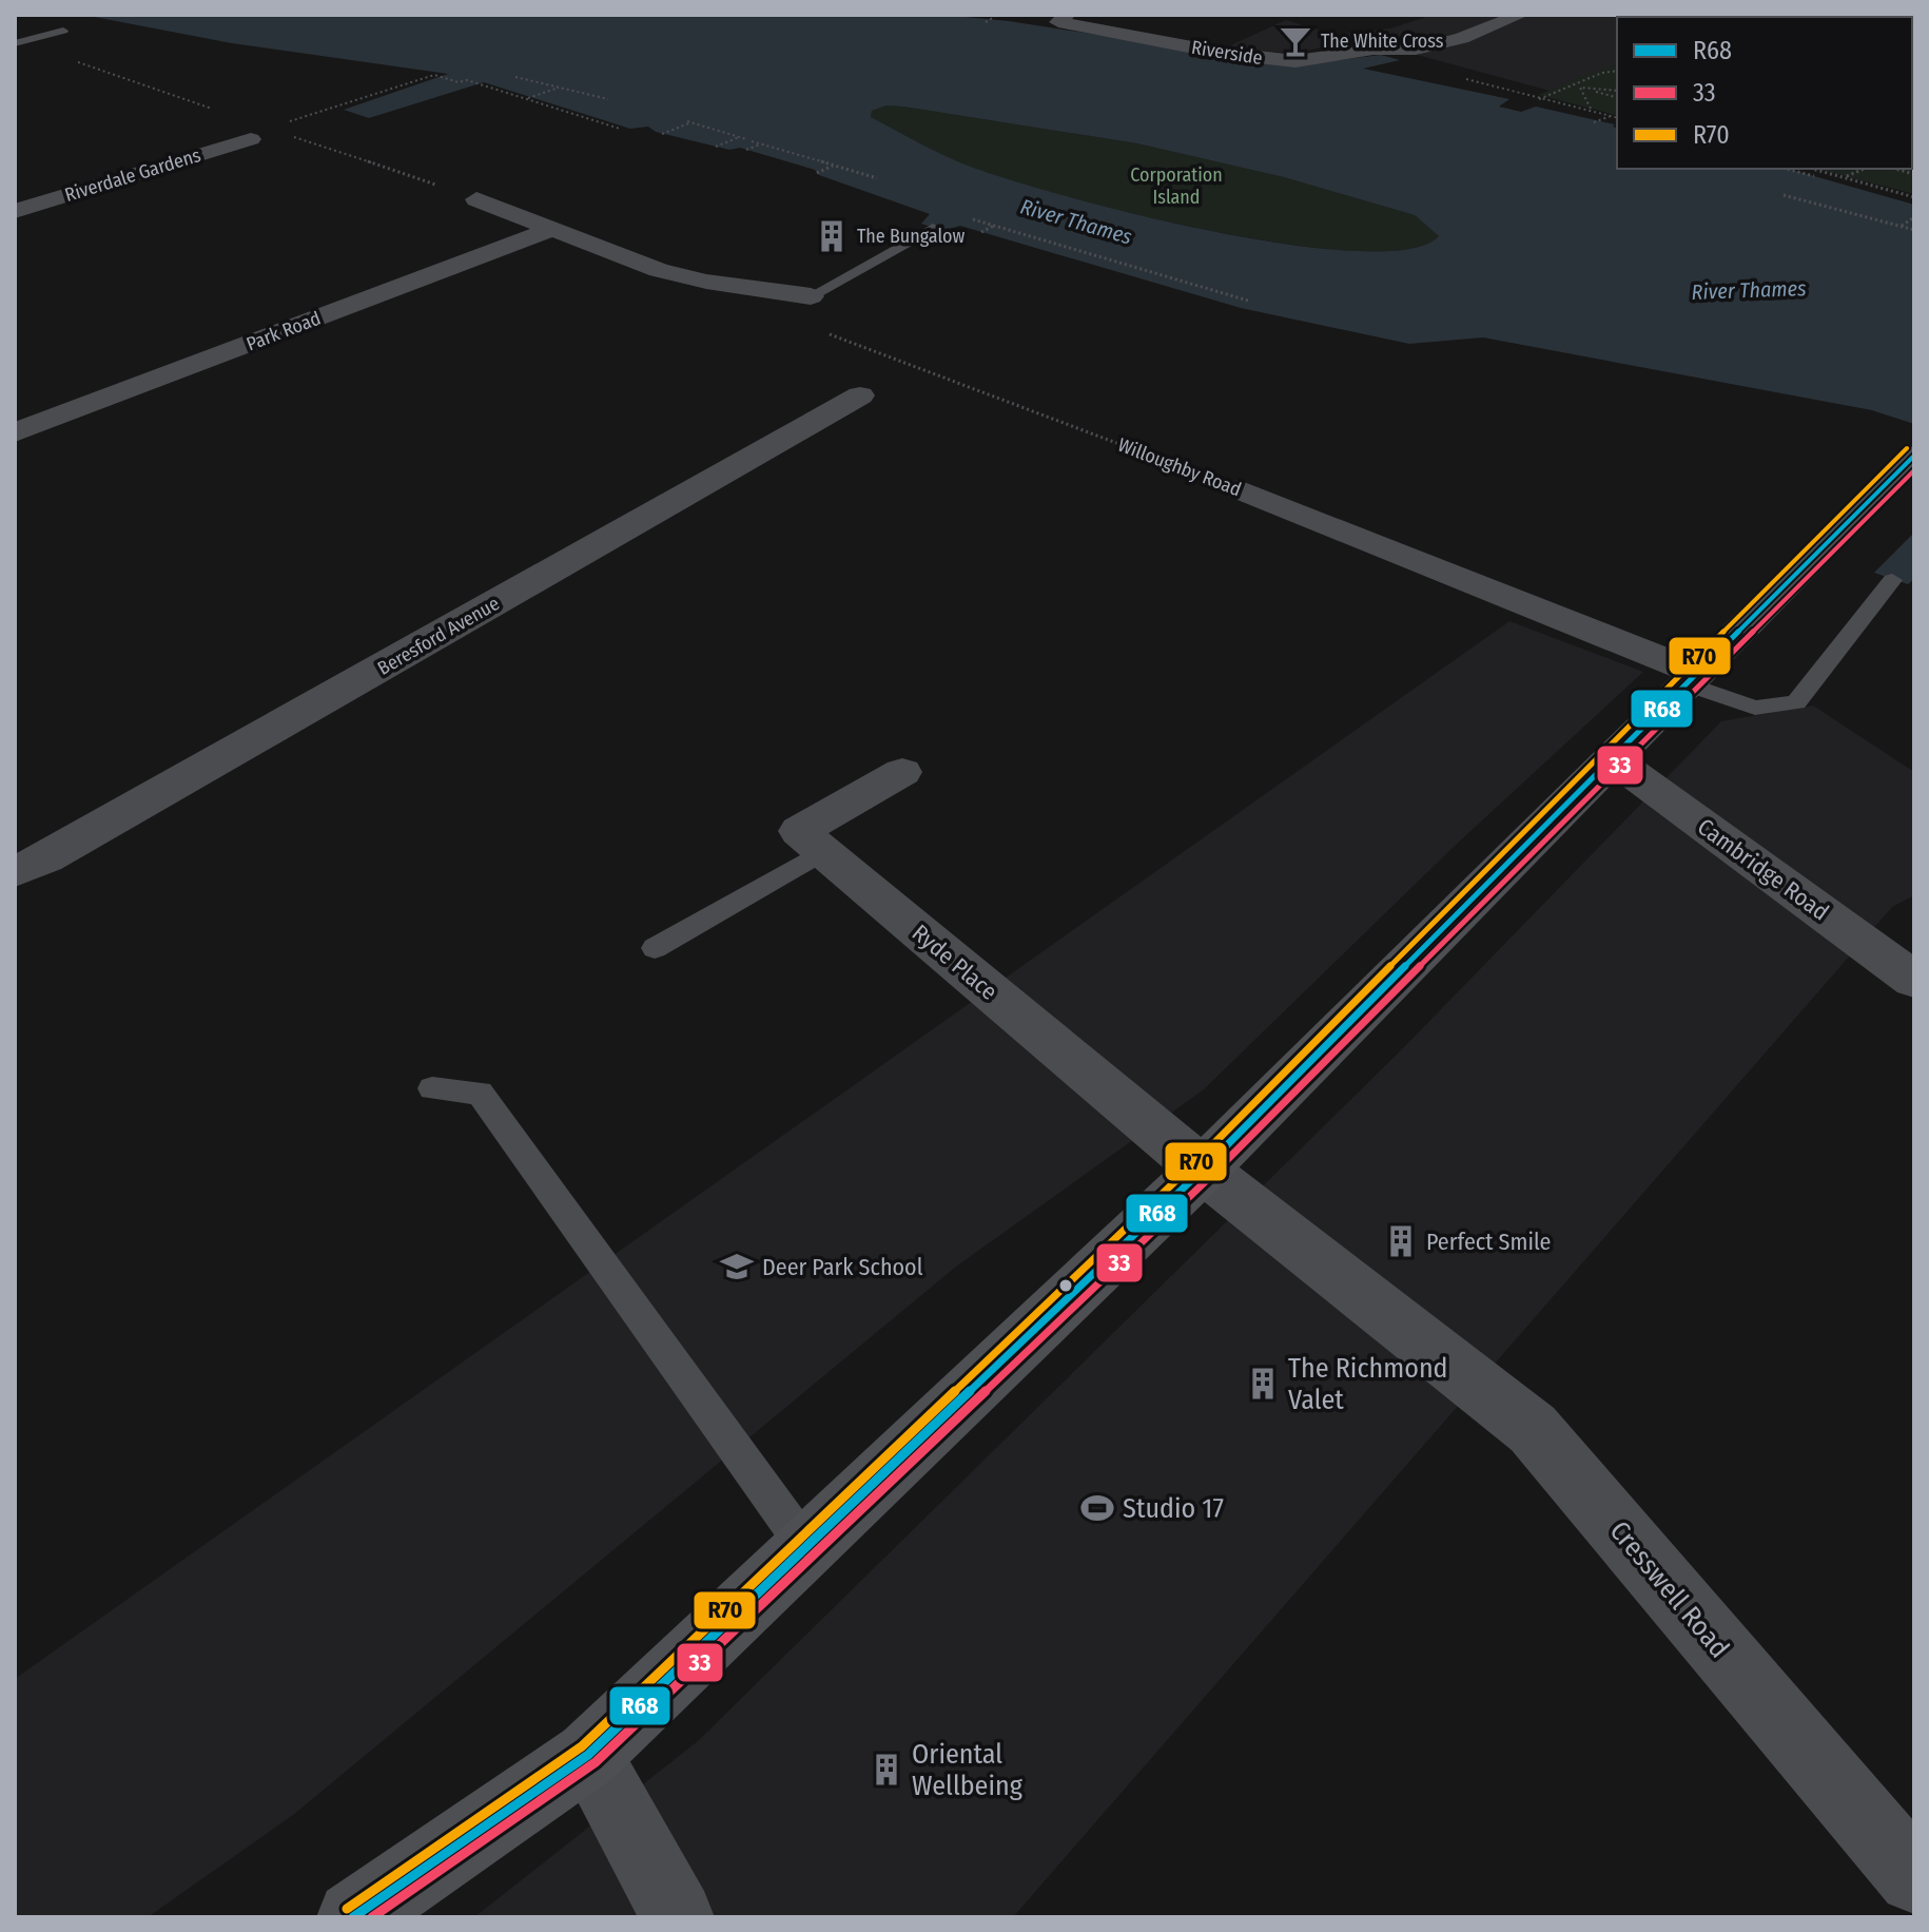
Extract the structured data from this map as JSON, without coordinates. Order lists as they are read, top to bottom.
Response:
{
  "streets": {
    "street": [
      "Riverside",
      "Riverdale Gardens",
      "Park Road",
      "Willoughby Road",
      "Beresford Avenue",
      "Cambridge Road",
      "Ryde Place",
      "Cresswell Road"
    ]
  },
  "crossings": [
    ["Ryde Place", "Cresswell Road"]
  ],
  "water": ["River Thames"],
  "parks": ["Corporation Island"],
  "places": {
    "bar": ["The White Cross"],
    "building": [
      "The Bungalow",
      "Perfect Smile",
      "The Richmond Valet",
      "Oriental Wellbeing"
    ],
    "school or university": ["Deer Park School"],
    "sports": ["Studio 17"]
  },
  "lines": ["transit line R70", "transit line R68", "transit line 33"],
  "legend": ["R68", "33", "R70"]
}
